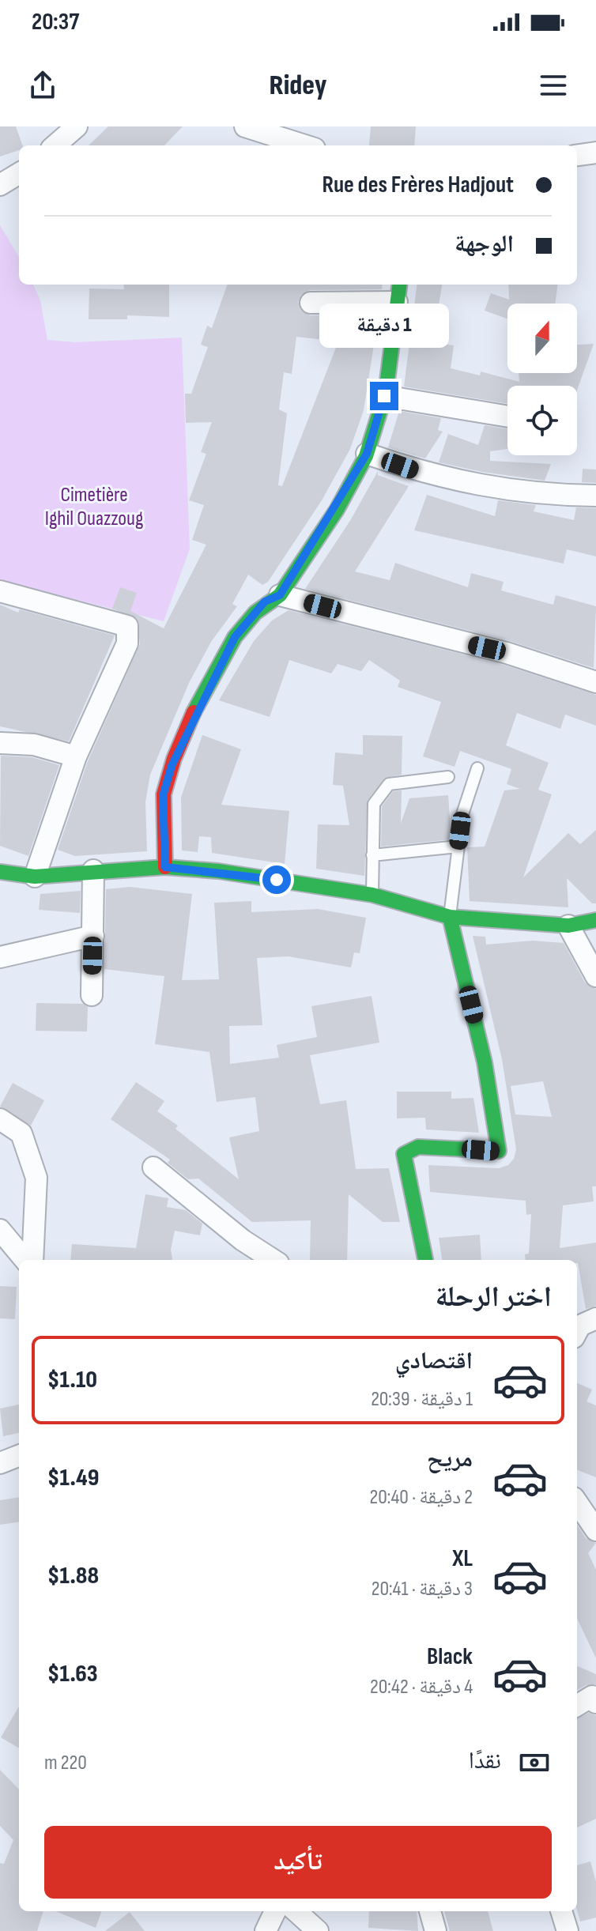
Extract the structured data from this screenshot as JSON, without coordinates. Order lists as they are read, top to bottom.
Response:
{
  "parks": ["Cimetière Ighil Ouazzoug"],
  "north": "top",
  "page": {
    "status": "20:37",
    "header": "Ridey",
    "banner": ["Rue des Frères Hadjout", "الوجهة"],
    "bubble": "1 دقيقة",
    "heading": "اختر الرحلة",
    "list": [
      {
        "name": "اقتصادي",
        "note": "1 دقيقة · 20:39",
        "value": "$1.10"
      },
      {
        "name": "مريح",
        "note": "2 دقيقة · 20:40",
        "value": "$1.49"
      },
      {
        "name": "XL",
        "note": "3 دقيقة · 20:41",
        "value": "$1.88"
      },
      {
        "name": "Black",
        "note": "4 دقيقة · 20:42",
        "value": "$1.63"
      }
    ],
    "pay": ["نقدًا", "220 m"],
    "buttons": "تأكيد"
  }
}
